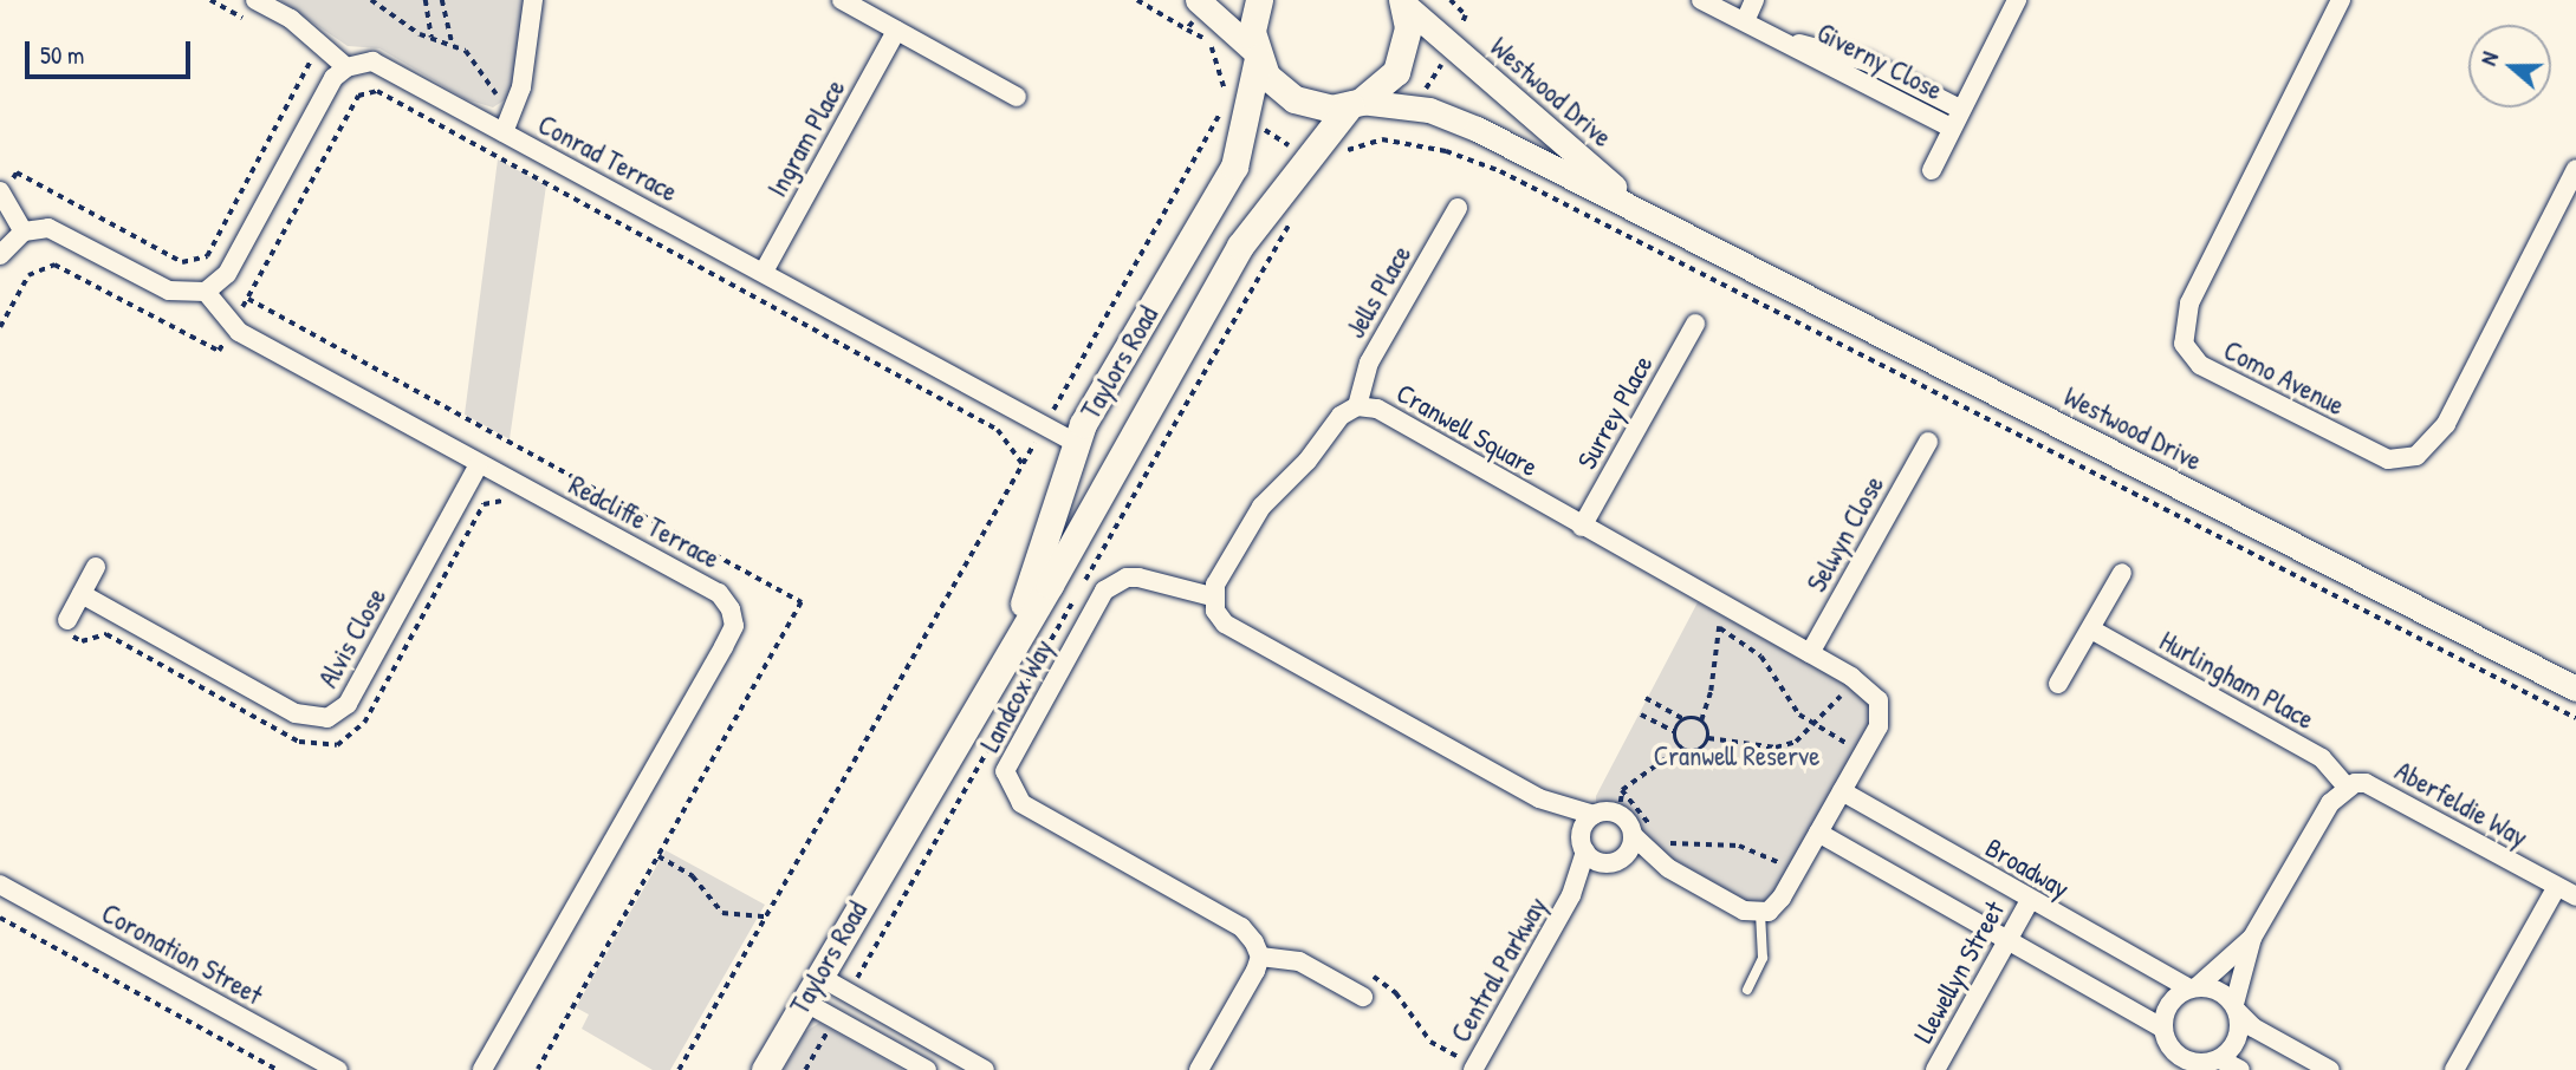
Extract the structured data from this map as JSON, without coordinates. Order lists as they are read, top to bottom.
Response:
{
  "streets": {
    "main road": ["Taylors Road"],
    "street": [
      "Giverny Close",
      "Westwood Drive",
      "Ingram Place",
      "Conrad Terrace",
      "Jells Place",
      "Como Avenue",
      "Surrey Place",
      "Cranwell Square",
      "Redcliffe Terrace",
      "Selwyn Close",
      "Alvis Close",
      "Hurlingham Place",
      "Landcox Way",
      "Aberfeldie Way",
      "Broadway",
      "Coronation Street",
      "Central Parkway",
      "Llewellyn Street"
    ]
  },
  "crossings": [
    ["Westwood Drive", "Taylors Road"],
    ["Ingram Place", "Conrad Terrace"],
    ["Conrad Terrace", "Taylors Road"],
    ["Jells Place", "Cranwell Square"],
    ["Surrey Place", "Cranwell Square"],
    ["Cranwell Square", "Selwyn Close"],
    ["Cranwell Square", "Landcox Way"],
    ["Cranwell Square", "Broadway"],
    ["Redcliffe Terrace", "Alvis Close"],
    ["Hurlingham Place", "Aberfeldie Way"],
    ["Broadway", "Llewellyn Street"]
  ],
  "parks": ["Cranwell Reserve"],
  "scale_bar": "50 m",
  "north": "left"
}
